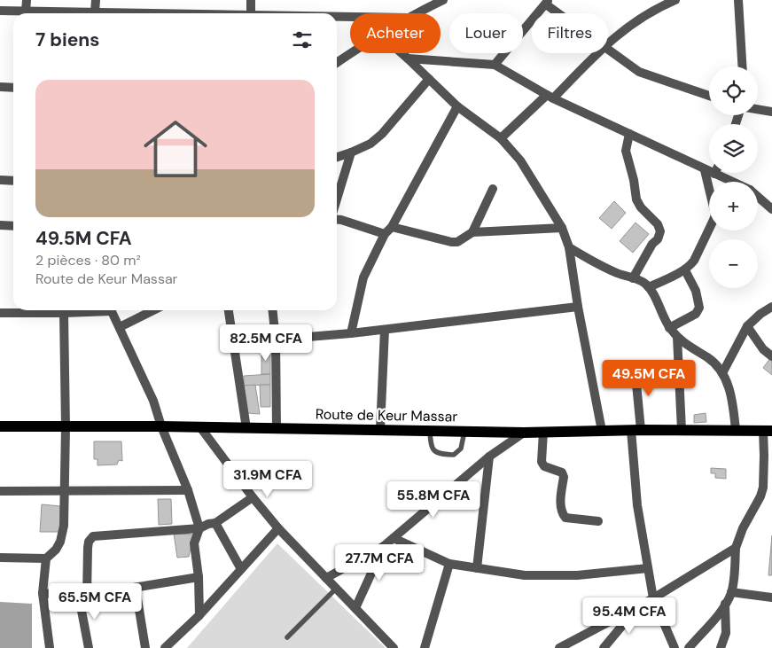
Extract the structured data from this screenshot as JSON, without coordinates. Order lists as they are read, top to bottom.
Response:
{
  "streets": {
    "main road": ["Route de Keur Massar"]
  },
  "page": {
    "chip": ["Acheter", "Louer", "Filtres"],
    "heading": "7 biens",
    "map_buttons": ["+", "−"],
    "list": [
      {
        "name": "49.5M CFA",
        "note": "2 pièces · 80 m² · Route de Keur Massar"
      }
    ],
    "price": [
      "82.5M CFA",
      "49.5M CFA",
      "31.9M CFA",
      "55.8M CFA",
      "27.7M CFA",
      "65.5M CFA",
      "95.4M CFA"
    ]
  }
}
